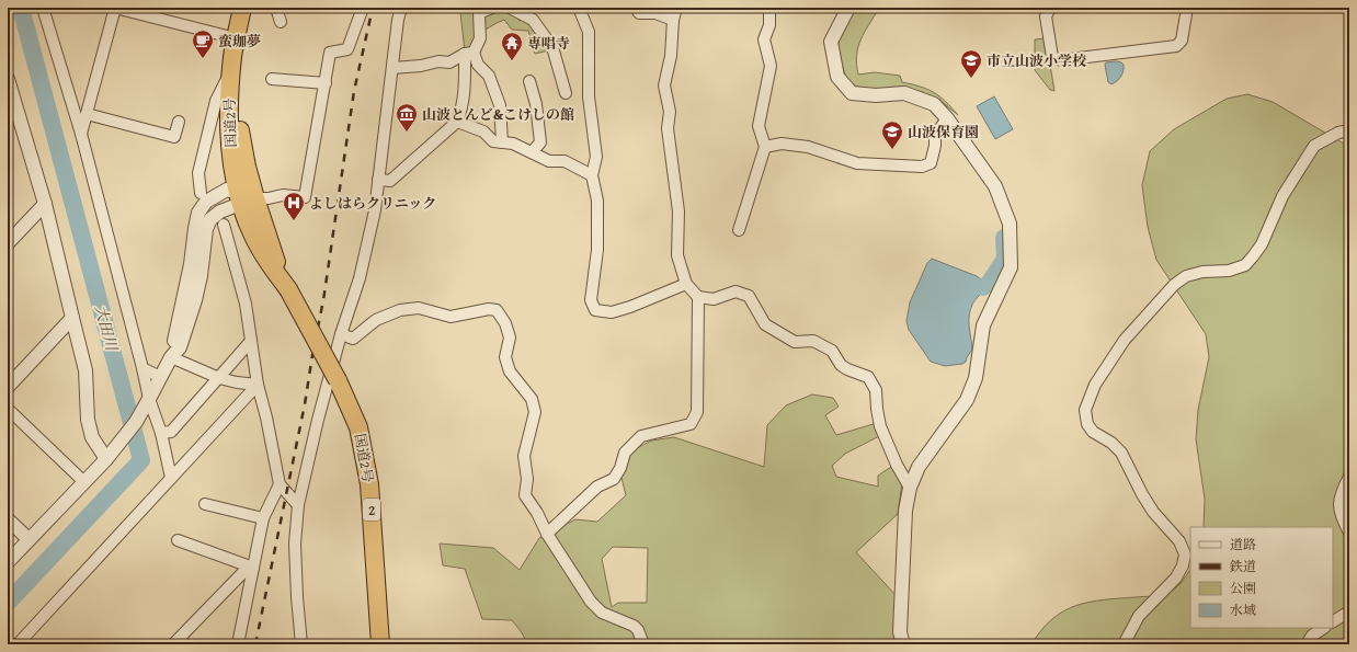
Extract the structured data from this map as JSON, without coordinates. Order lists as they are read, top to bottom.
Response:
{
  "streets": {
    "highway": ["国道2号", "2"]
  },
  "water": ["大田川"],
  "places": {
    "cafe": ["蛮珈夢"],
    "temple": ["専唱寺"],
    "school or university": ["市立山波小学校", "山波保育園"],
    "museum": ["山波とんど&こけしの館"],
    "hospital": ["よしはらクリニック"]
  },
  "legend": [
    "道路",
    "鉄道",
    "公園",
    "水域"
  ]
}
